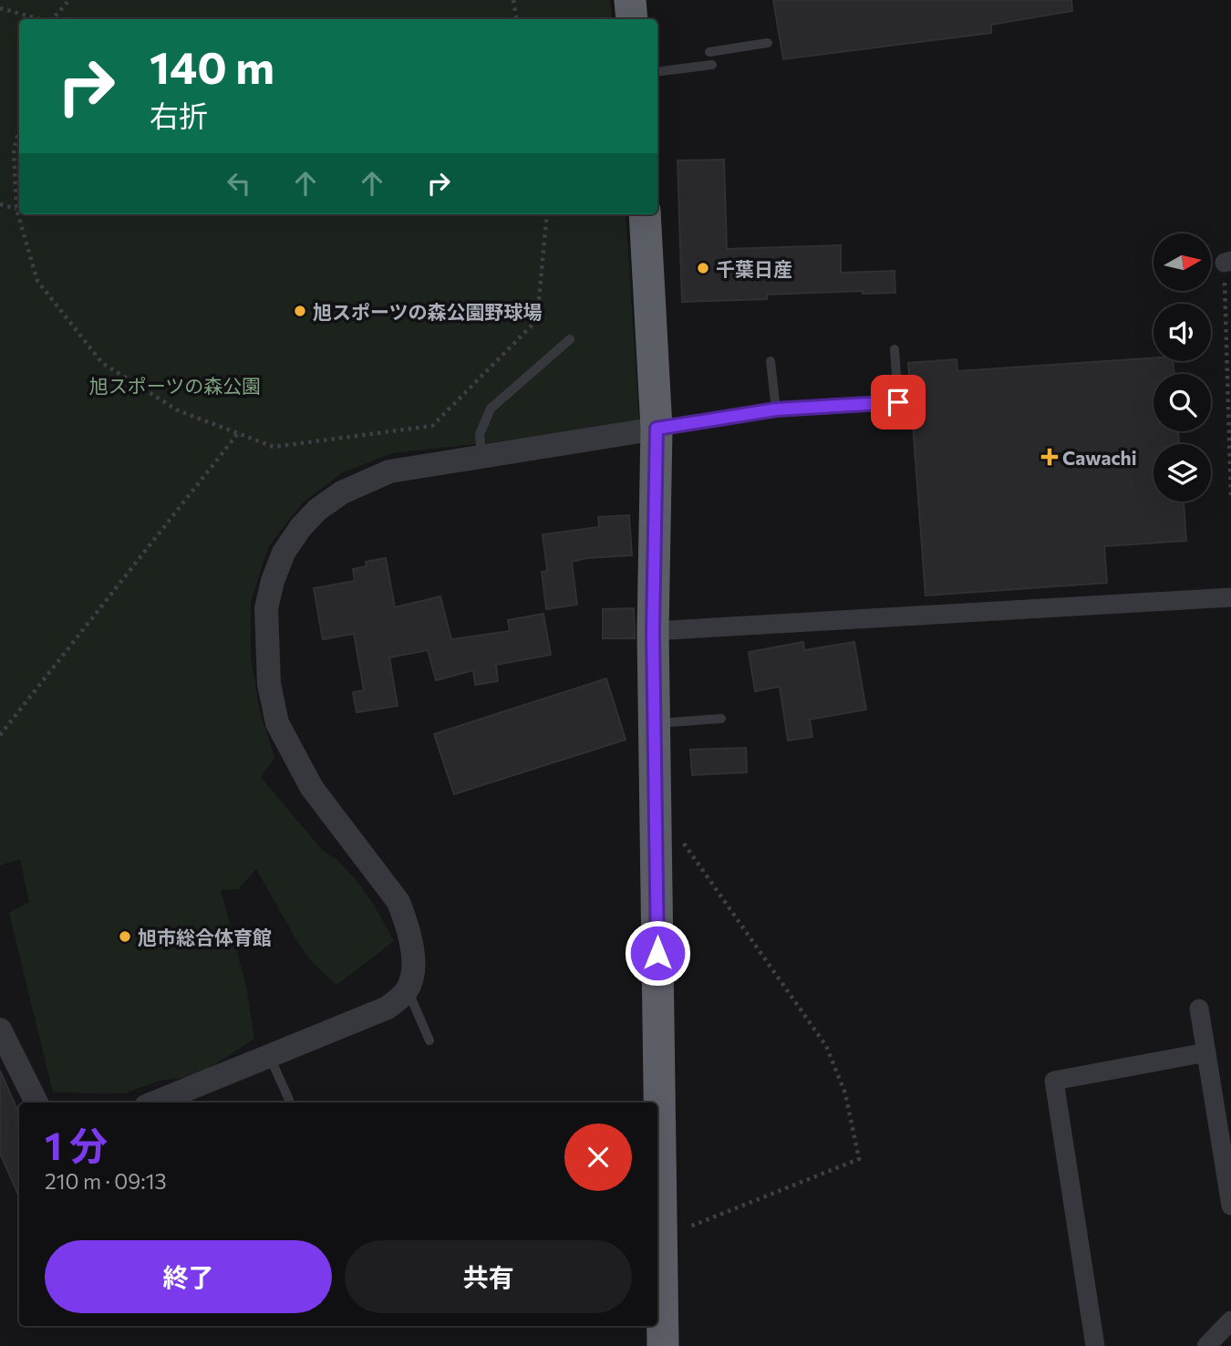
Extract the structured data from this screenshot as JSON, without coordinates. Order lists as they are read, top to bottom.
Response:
{
  "parks": ["旭スポーツの森公園"],
  "places": {
    "other": ["千葉日産", "旭スポーツの森公園野球場", "旭市総合体育館"],
    "health": ["Cawachi"]
  },
  "north": "right",
  "page": {
    "turn": ["140 m", "右折"],
    "heading": ["1 分", "210 m · 09:13"],
    "buttons": ["終了", "共有"]
  }
}
